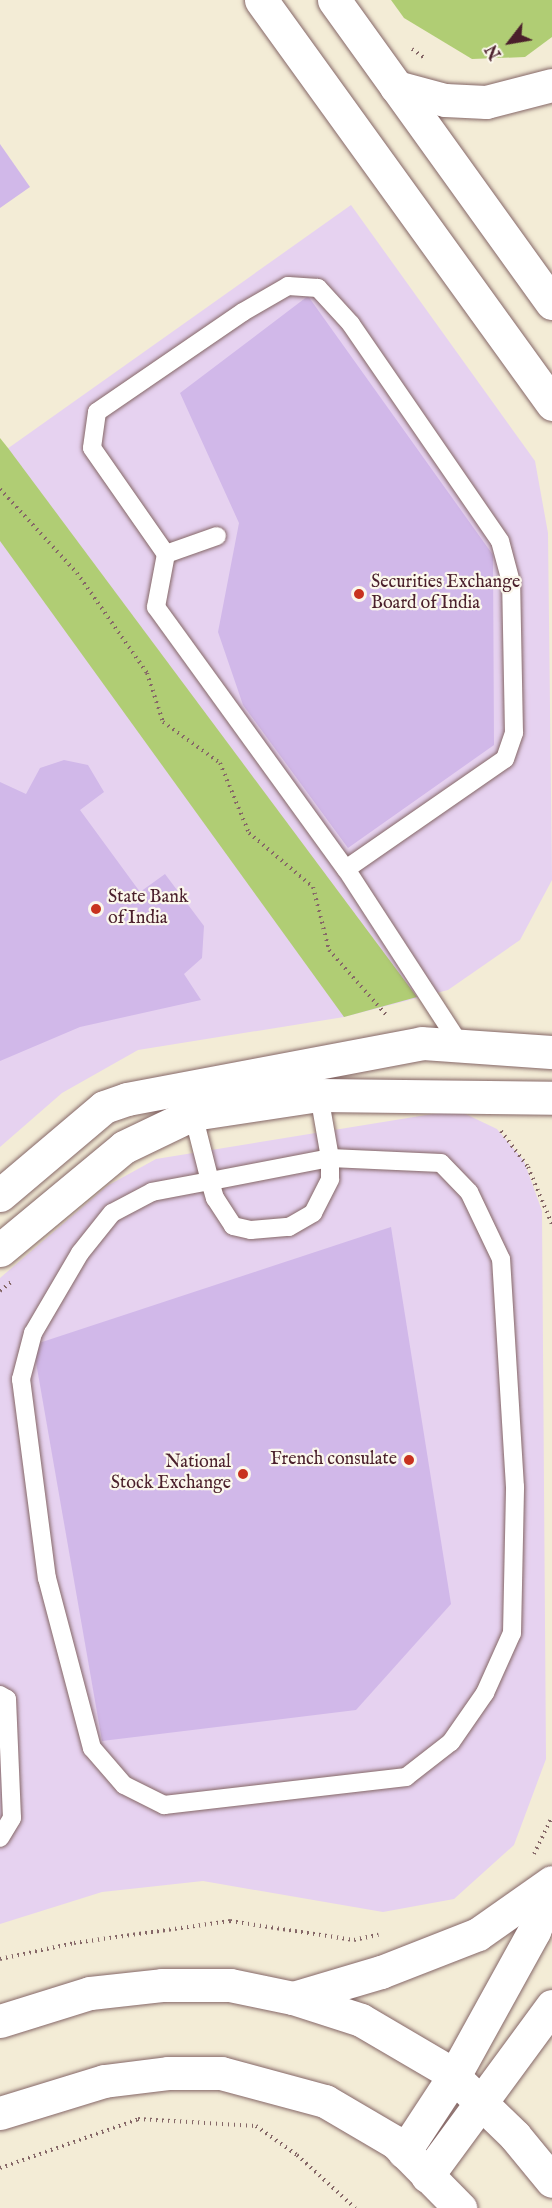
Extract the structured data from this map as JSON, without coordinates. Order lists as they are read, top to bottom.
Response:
{
  "places": [
    "Securities Exchange Board of India",
    "State Bank of India",
    "French consulate",
    "National Stock Exchange"
  ],
  "north": "bottom left"
}
